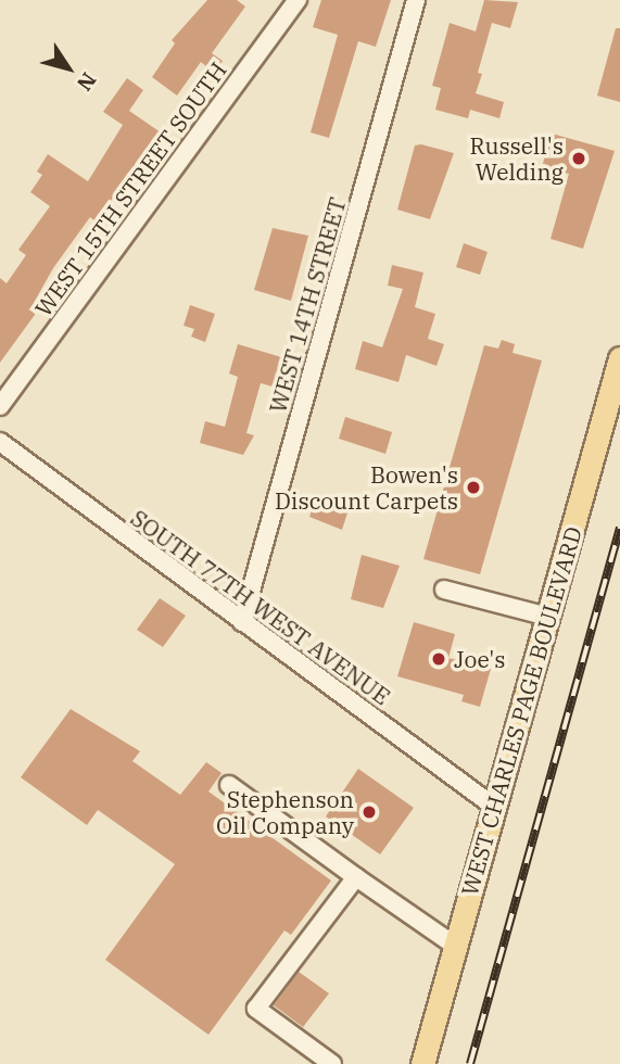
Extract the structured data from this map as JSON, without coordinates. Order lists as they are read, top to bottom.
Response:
{
  "streets": {
    "main road": ["WEST CHARLES PAGE BOULEVARD"],
    "street": ["WEST 15TH STREET SOUTH", "WEST 14TH STREET", "SOUTH 77TH WEST AVENUE"]
  },
  "crossings": [
    ["WEST 14TH STREET", "SOUTH 77TH WEST AVENUE"],
    ["SOUTH 77TH WEST AVENUE", "WEST CHARLES PAGE BOULEVARD"]
  ],
  "places": [
    "Russell's Welding",
    "Bowen's Discount Carpets",
    "Joe's",
    "Stephenson Oil Company"
  ],
  "north": "bottom right"
}
